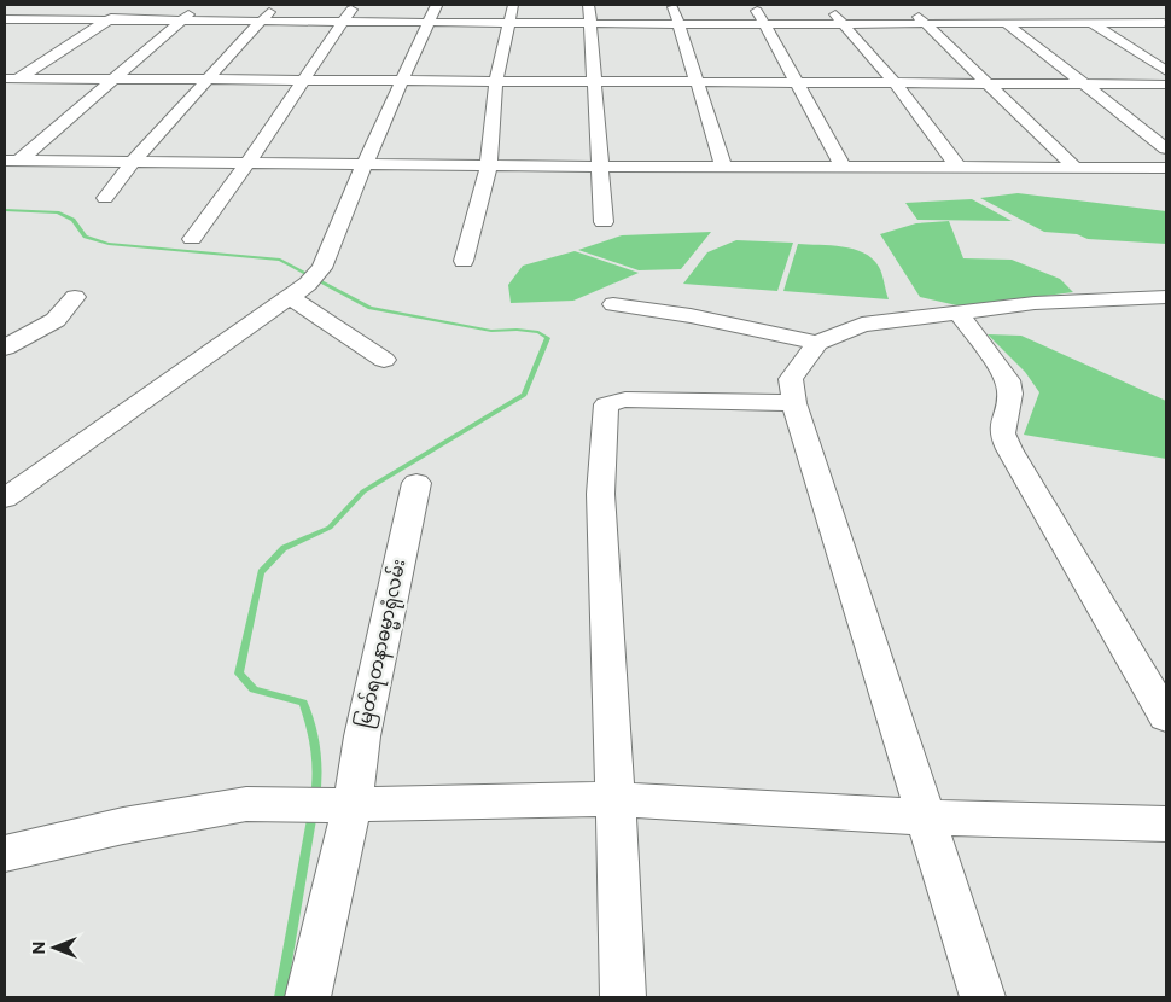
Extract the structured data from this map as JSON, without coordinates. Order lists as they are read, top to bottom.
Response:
{
  "streets": {
    "street": ["မြတ်ရတနာဓမ္မာရုံလမ်း"]
  },
  "north": "left"
}
